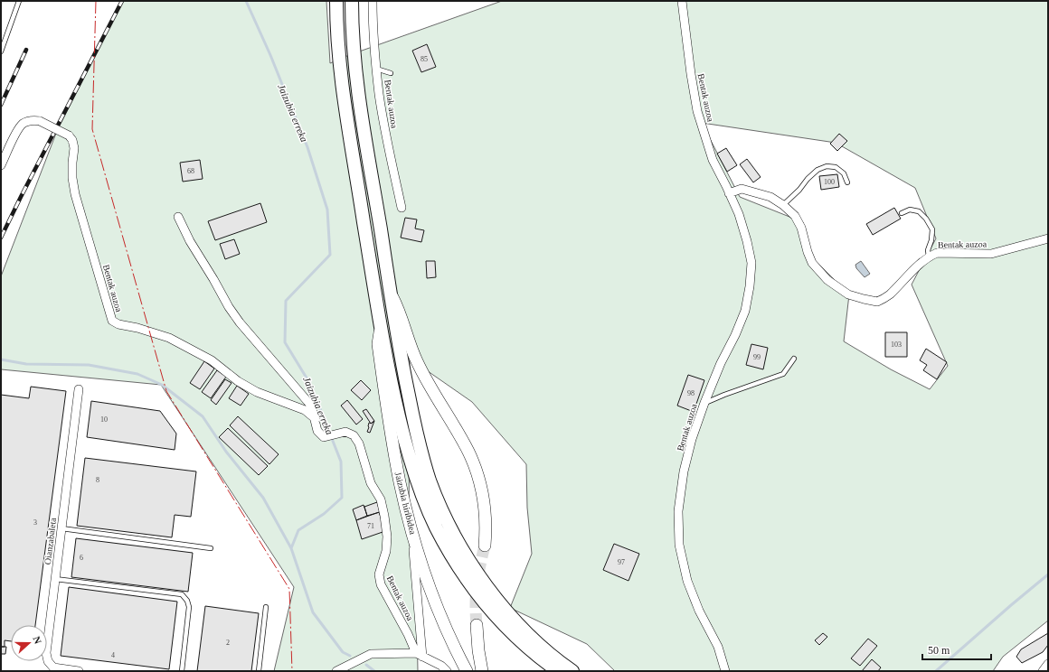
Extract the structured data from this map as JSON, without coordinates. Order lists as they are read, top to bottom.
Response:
{
  "streets": {
    "main road": ["Jaizubia hiribidea"],
    "street": ["Bentak auzoa", "Oianzabaleta"]
  },
  "water": ["Jaizubia erreka"],
  "house_numbers": [
    "85",
    "68",
    "100",
    "103",
    "99",
    "98",
    "10",
    "8",
    "3",
    "71",
    "6",
    "97",
    "2",
    "4"
  ],
  "scale_bar": "50 m",
  "north": "right"
}
